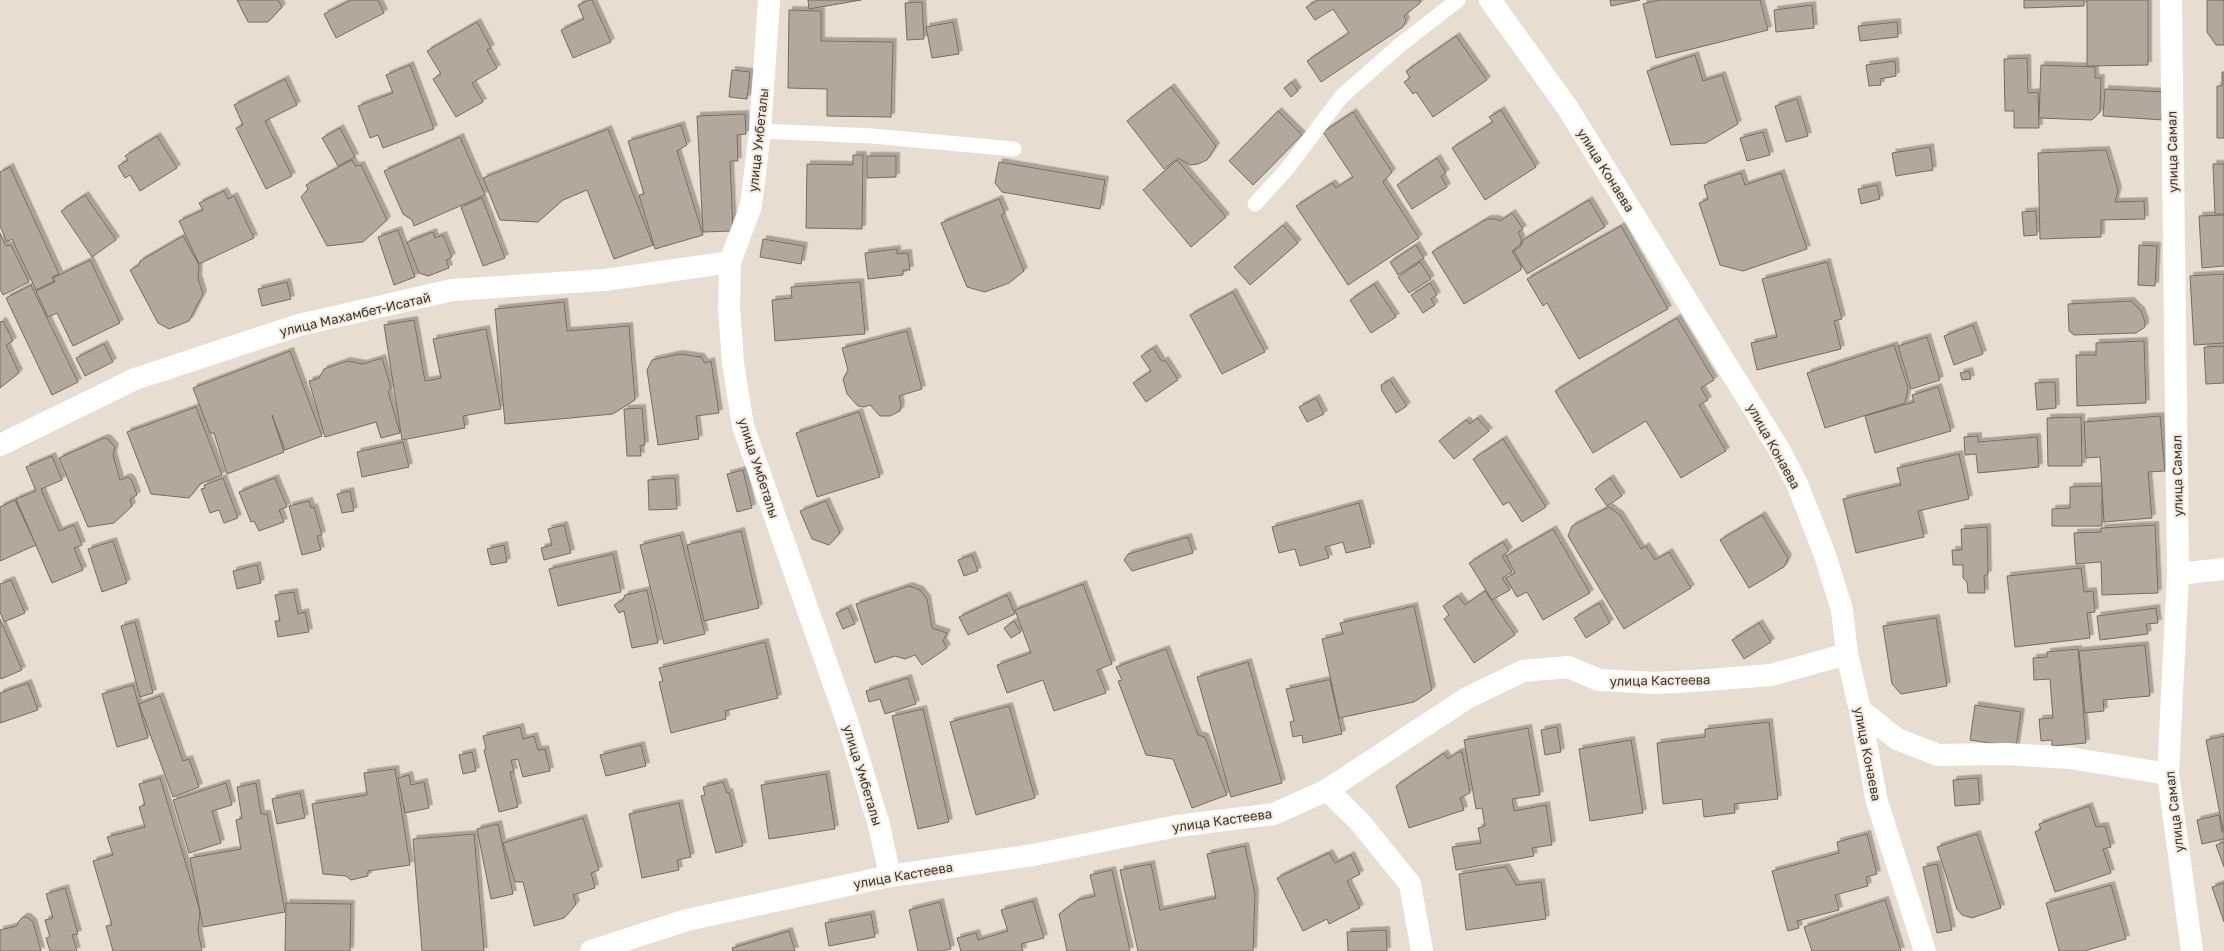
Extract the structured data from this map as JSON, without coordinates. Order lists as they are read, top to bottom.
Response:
{
  "streets": {
    "street": [
      "улица Умбеталы",
      "улица Самал",
      "улица Конаева",
      "улица Махамбет-Исатай",
      "улица Кастеева"
    ]
  },
  "crossings": [
    ["улица Умбеталы", "улица Махамбет-Исатай"],
    ["улица Умбеталы", "улица Кастеева"],
    ["улица Конаева", "улица Кастеева"]
  ]
}
